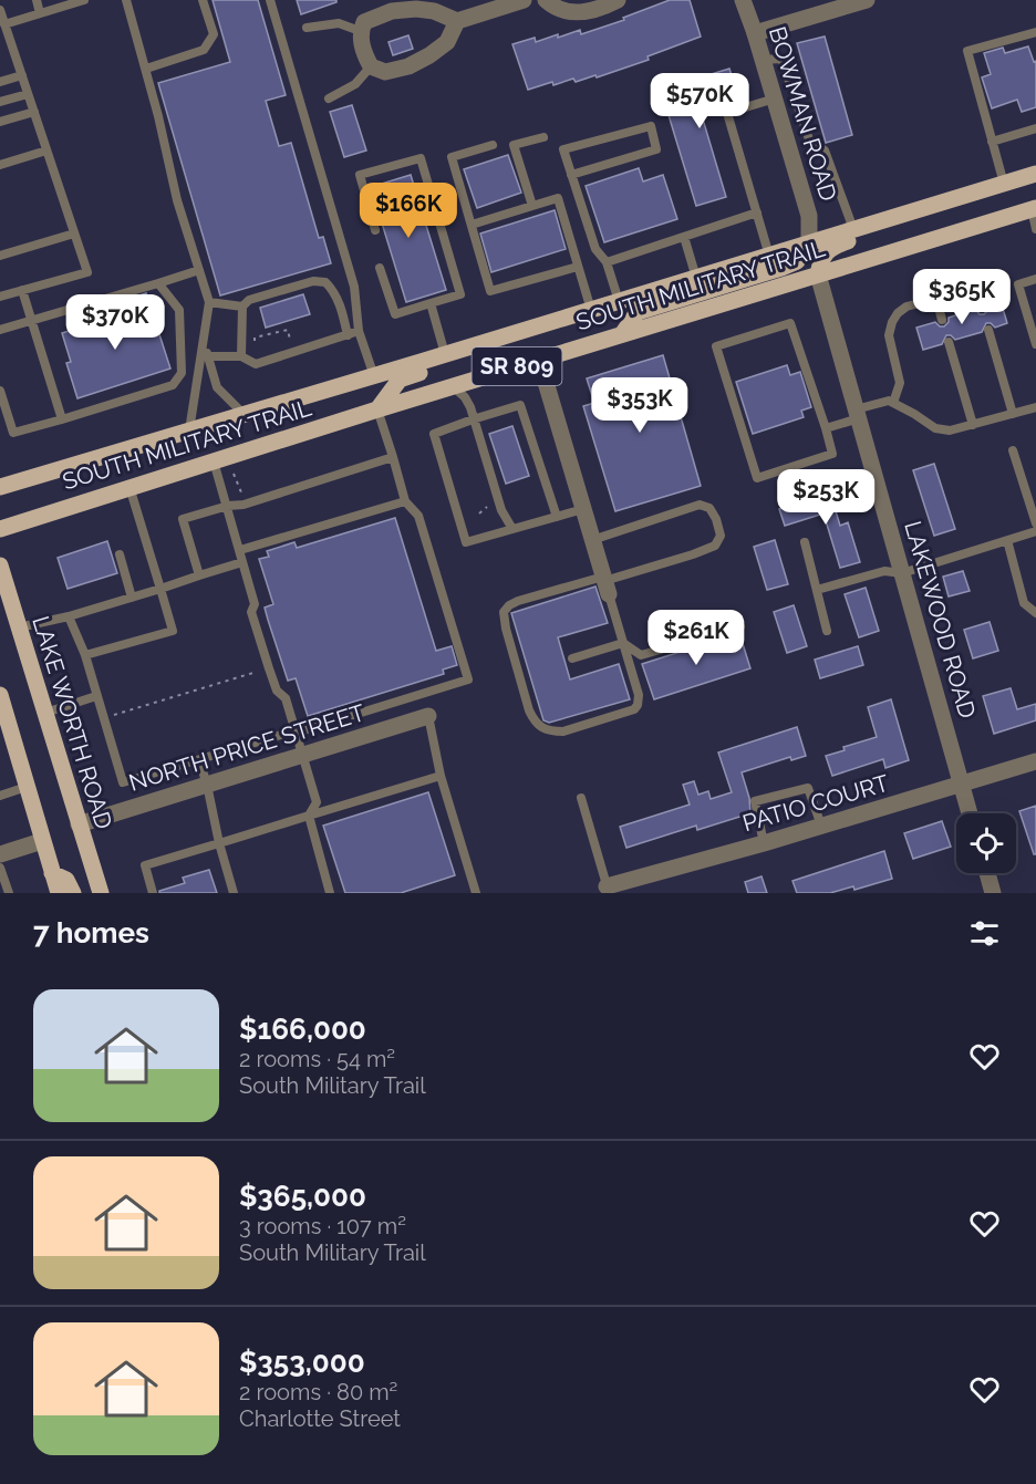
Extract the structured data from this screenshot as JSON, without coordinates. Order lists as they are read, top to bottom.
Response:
{
  "streets": {
    "main road": ["SOUTH MILITARY TRAIL", "SR 809", "LAKE WORTH ROAD"],
    "street": [
      "BOWMAN ROAD",
      "LAKEWOOD ROAD",
      "NORTH PRICE STREET",
      "PATIO COURT"
    ]
  },
  "crossings": [
    ["BOWMAN ROAD", "SOUTH MILITARY TRAIL"],
    ["SOUTH MILITARY TRAIL", "LAKEWOOD ROAD"],
    ["LAKEWOOD ROAD", "PATIO COURT"],
    ["LAKE WORTH ROAD", "NORTH PRICE STREET"]
  ],
  "page": {
    "price": [
      "$570K",
      "$166K",
      "$365K",
      "$370K",
      "$353K",
      "$253K",
      "$261K"
    ],
    "heading": "7 homes",
    "list": [
      {
        "name": "$166,000",
        "note": "2 rooms · 54 m² · South Military Trail"
      },
      {
        "name": "$365,000",
        "note": "3 rooms · 107 m² · South Military Trail"
      },
      {
        "name": "$353,000",
        "note": "2 rooms · 80 m² · Charlotte Street"
      }
    ]
  }
}
